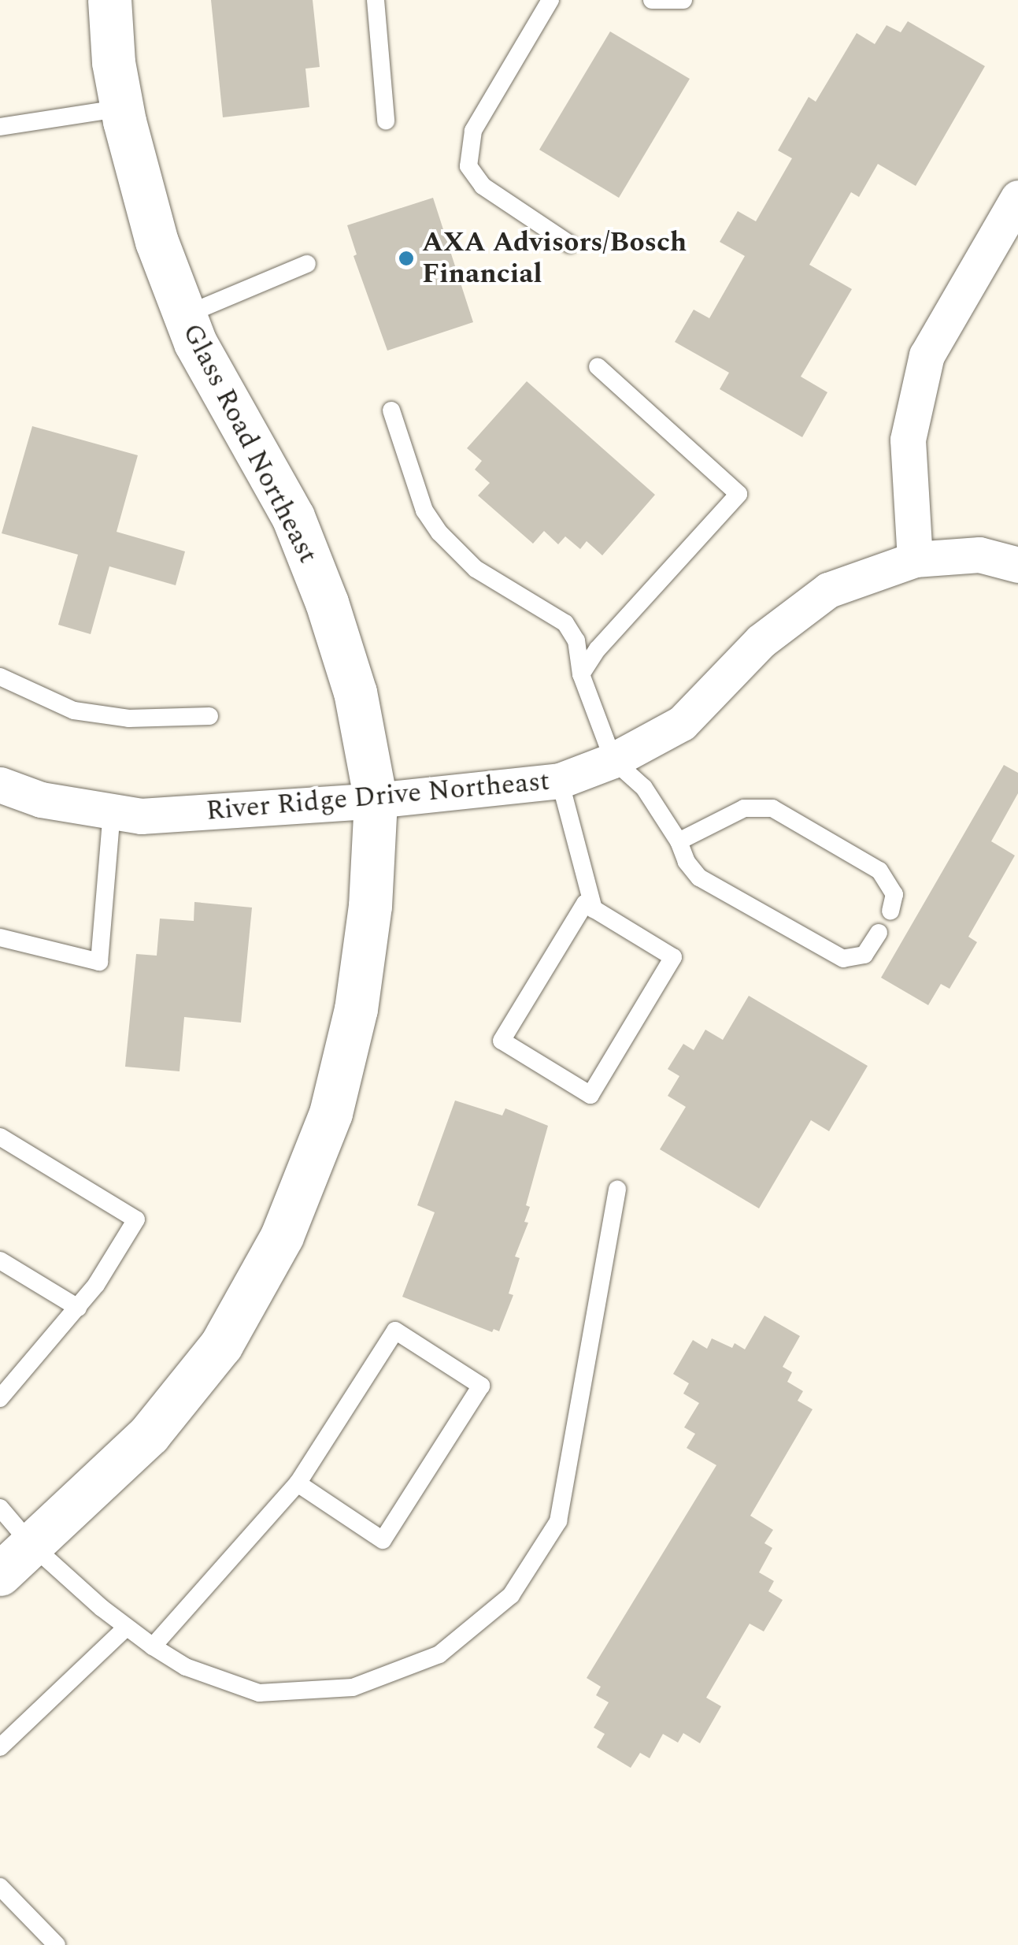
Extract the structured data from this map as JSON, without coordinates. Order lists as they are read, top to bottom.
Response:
{
  "streets": {
    "street": ["Glass Road Northeast", "River Ridge Drive Northeast"]
  },
  "crossings": [
    ["Glass Road Northeast", "River Ridge Drive Northeast"]
  ],
  "places": ["AXA Advisors/Bosch Financial"]
}
